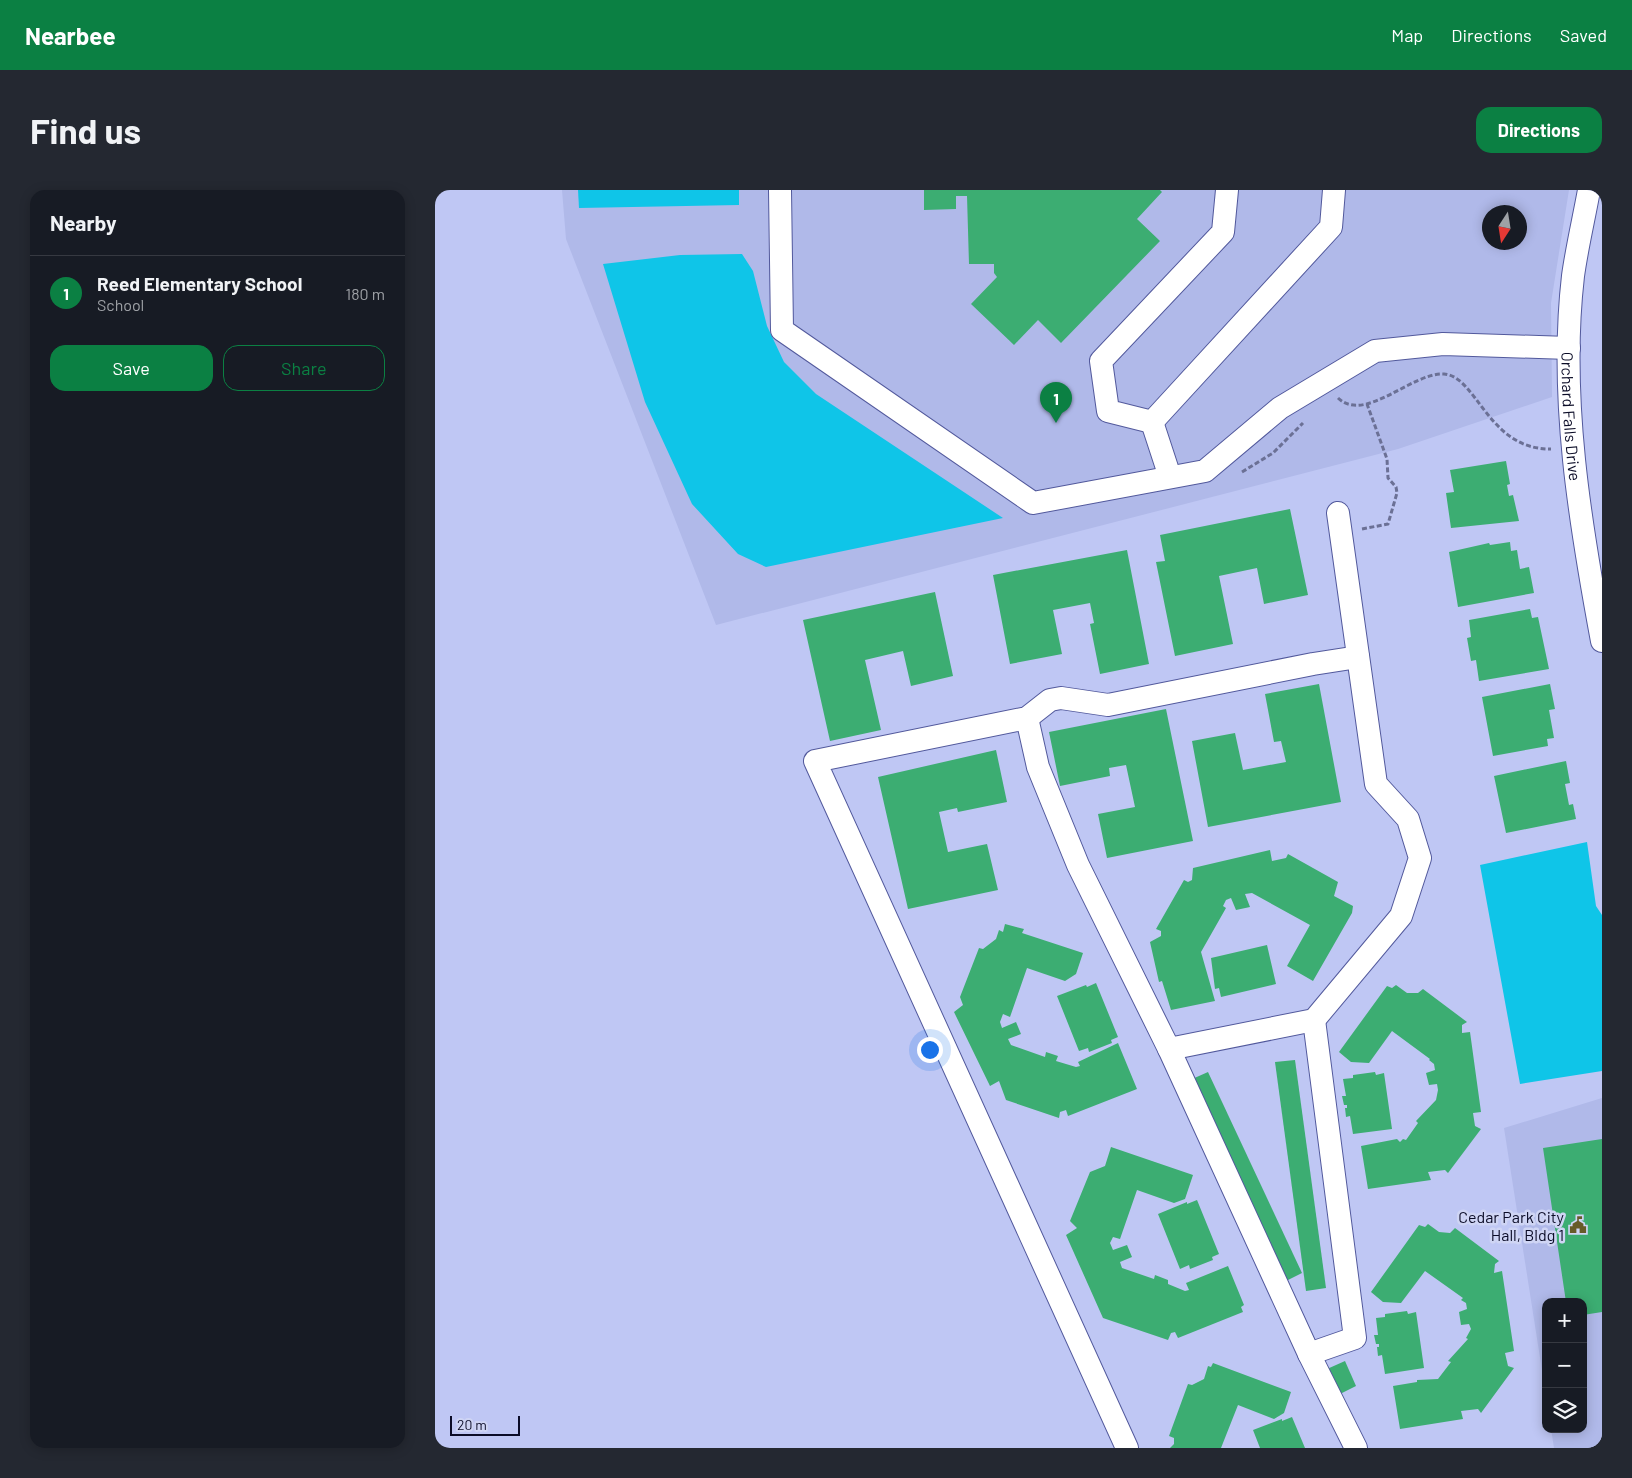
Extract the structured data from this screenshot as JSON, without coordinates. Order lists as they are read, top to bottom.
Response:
{
  "streets": {
    "street": ["Orchard Falls Drive"]
  },
  "places": {
    "public building": ["Cedar Park City Hall, Bldg 1"]
  },
  "scale_bar": "20 m",
  "north": "bottom",
  "page": {
    "header": "Nearbee",
    "nav": ["Map", "Directions", "Saved"],
    "buttons": [
      "Directions",
      ["Save", "Share"]
    ],
    "title": "Find us",
    "heading": "Nearby",
    "list": [
      {
        "mark": "1",
        "name": "Reed Elementary School",
        "note": "School",
        "value": "180 m"
      }
    ],
    "pins": "1",
    "map_buttons": ["+", "−"],
    "scale": "20 m"
  }
}
